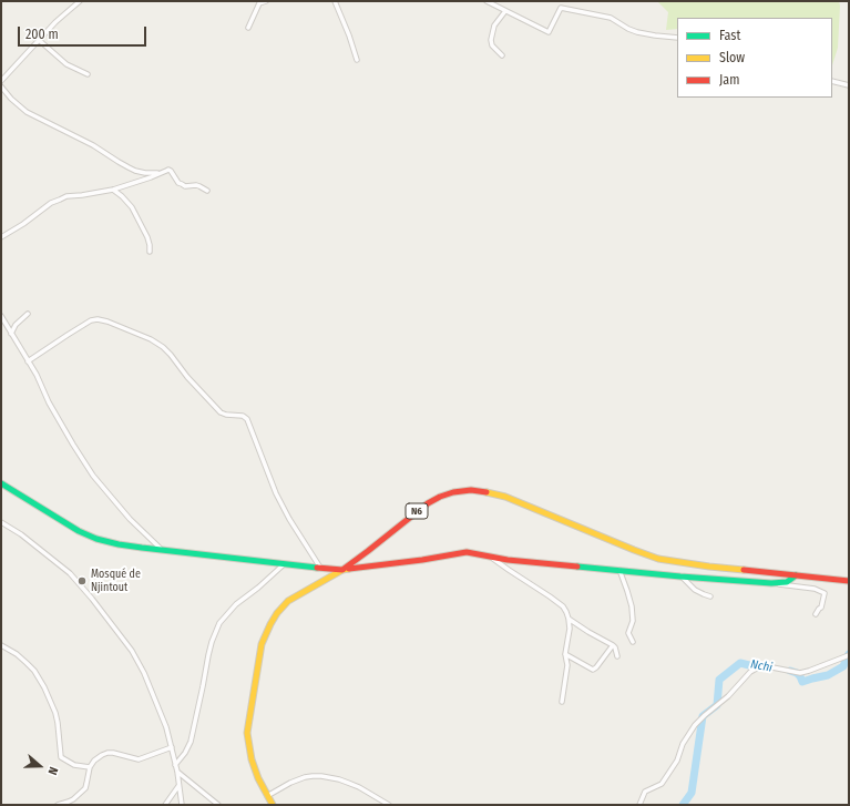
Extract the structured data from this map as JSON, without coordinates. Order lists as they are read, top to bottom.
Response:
{
  "streets": {
    "main road": ["N6"]
  },
  "water": ["Nchi"],
  "places": ["Mosqué de Njintout"],
  "legend": ["Fast", "Slow", "Jam"],
  "scale_bar": "200 m",
  "north": "right"
}
